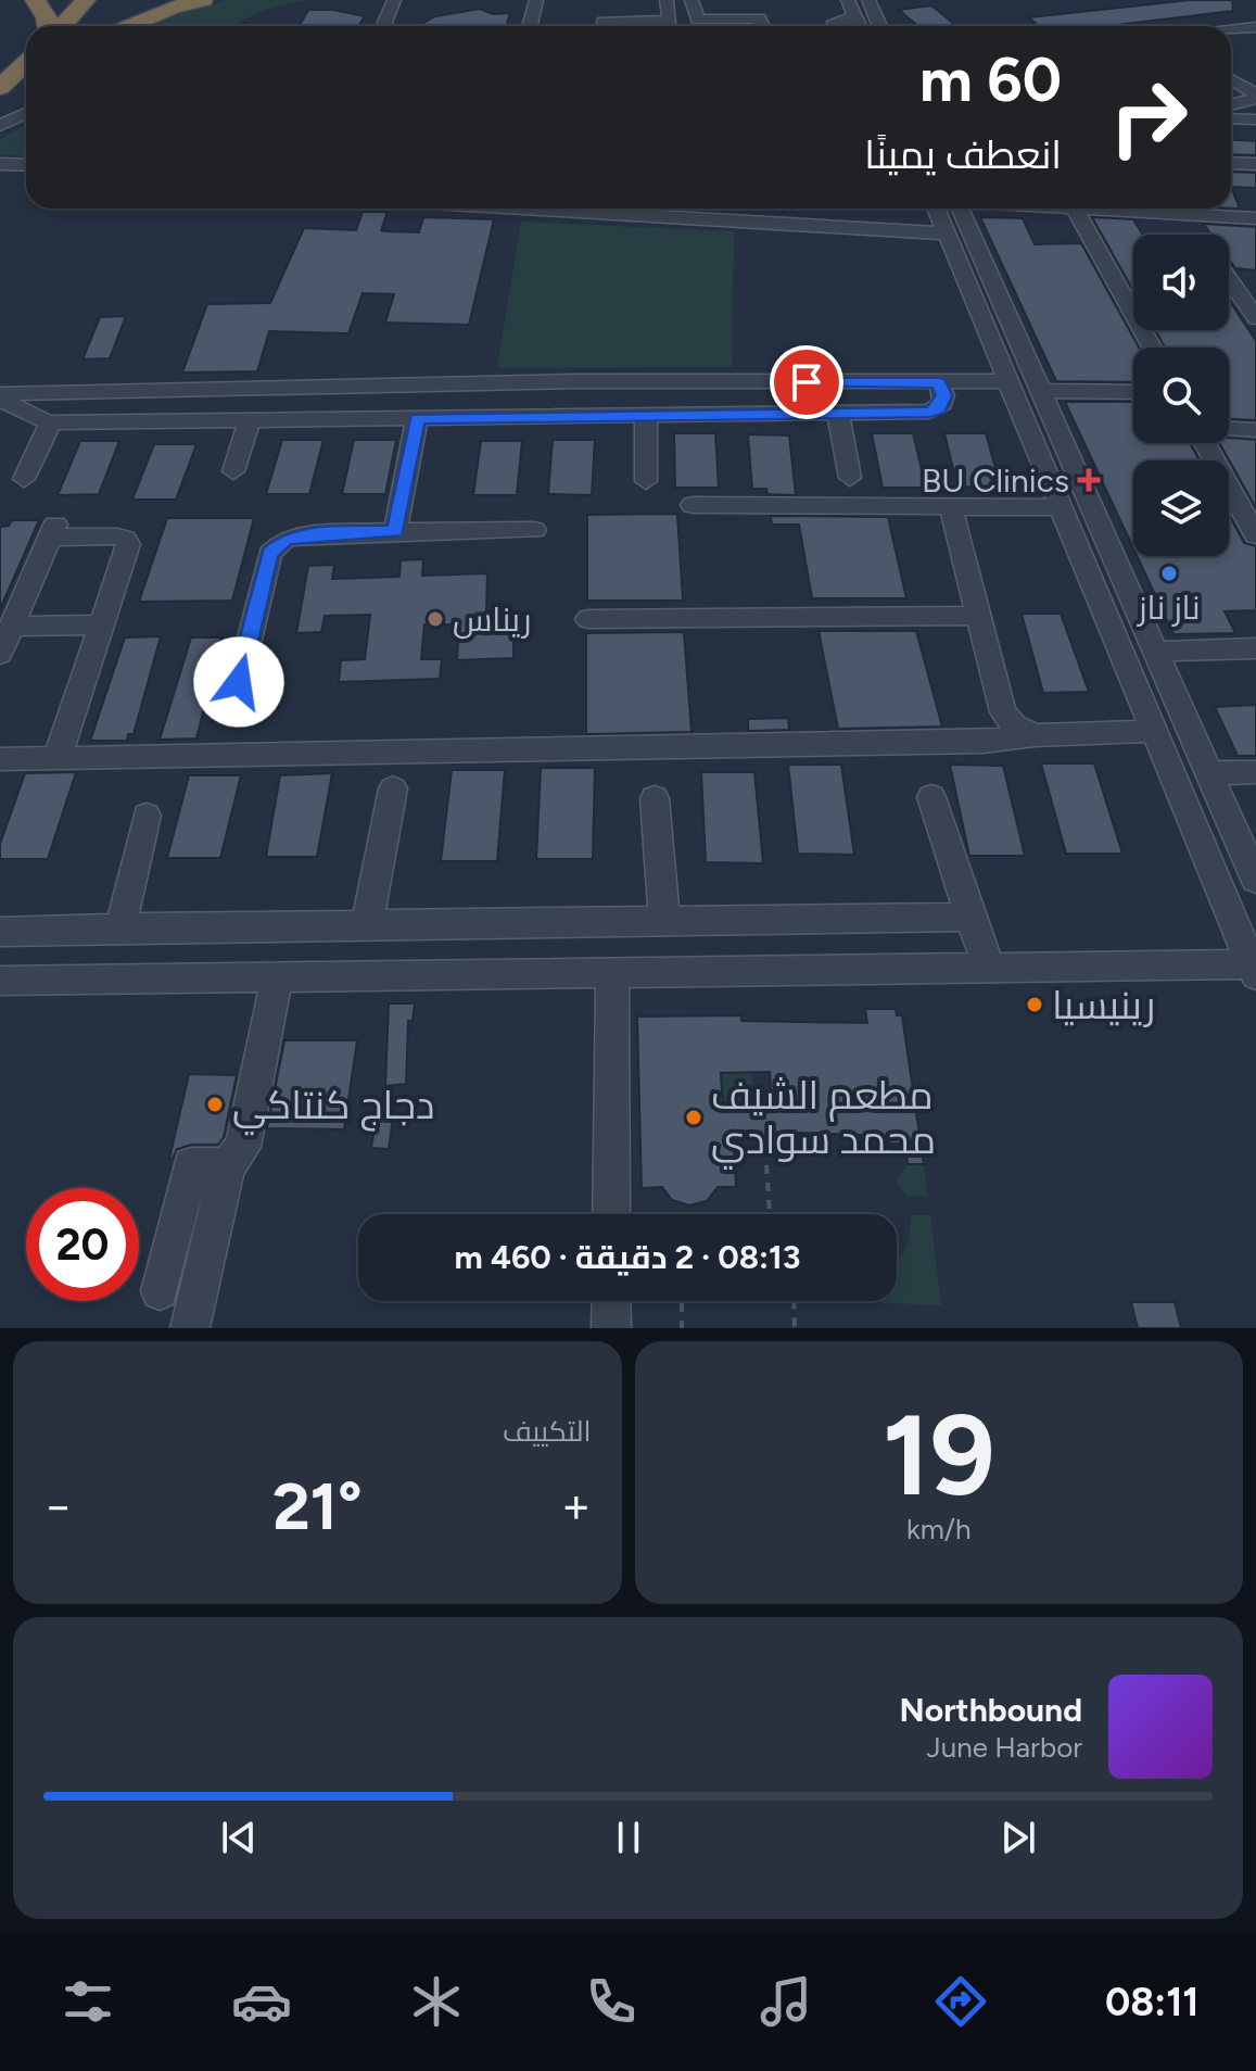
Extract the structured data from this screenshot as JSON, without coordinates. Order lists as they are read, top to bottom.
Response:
{
  "places": {
    "health": ["BU Clinics"],
    "other": [
      "ناز ناز",
      "ريناس",
      "رينيسيا",
      "دجاج كنتاكي",
      "مطعم الشيف محمد سوادي"
    ]
  },
  "page": {
    "turn": ["60 m", "انعطف يمينًا"],
    "limit": "20",
    "trip": "08:13 · 2 دقيقة · 460 m",
    "tile": [
      ["19", "km/h"],
      "التكييف"
    ],
    "heat": ["−", "21°", "+"],
    "song": ["Northbound", "June Harbor"],
    "tabs": "08:11"
  }
}
